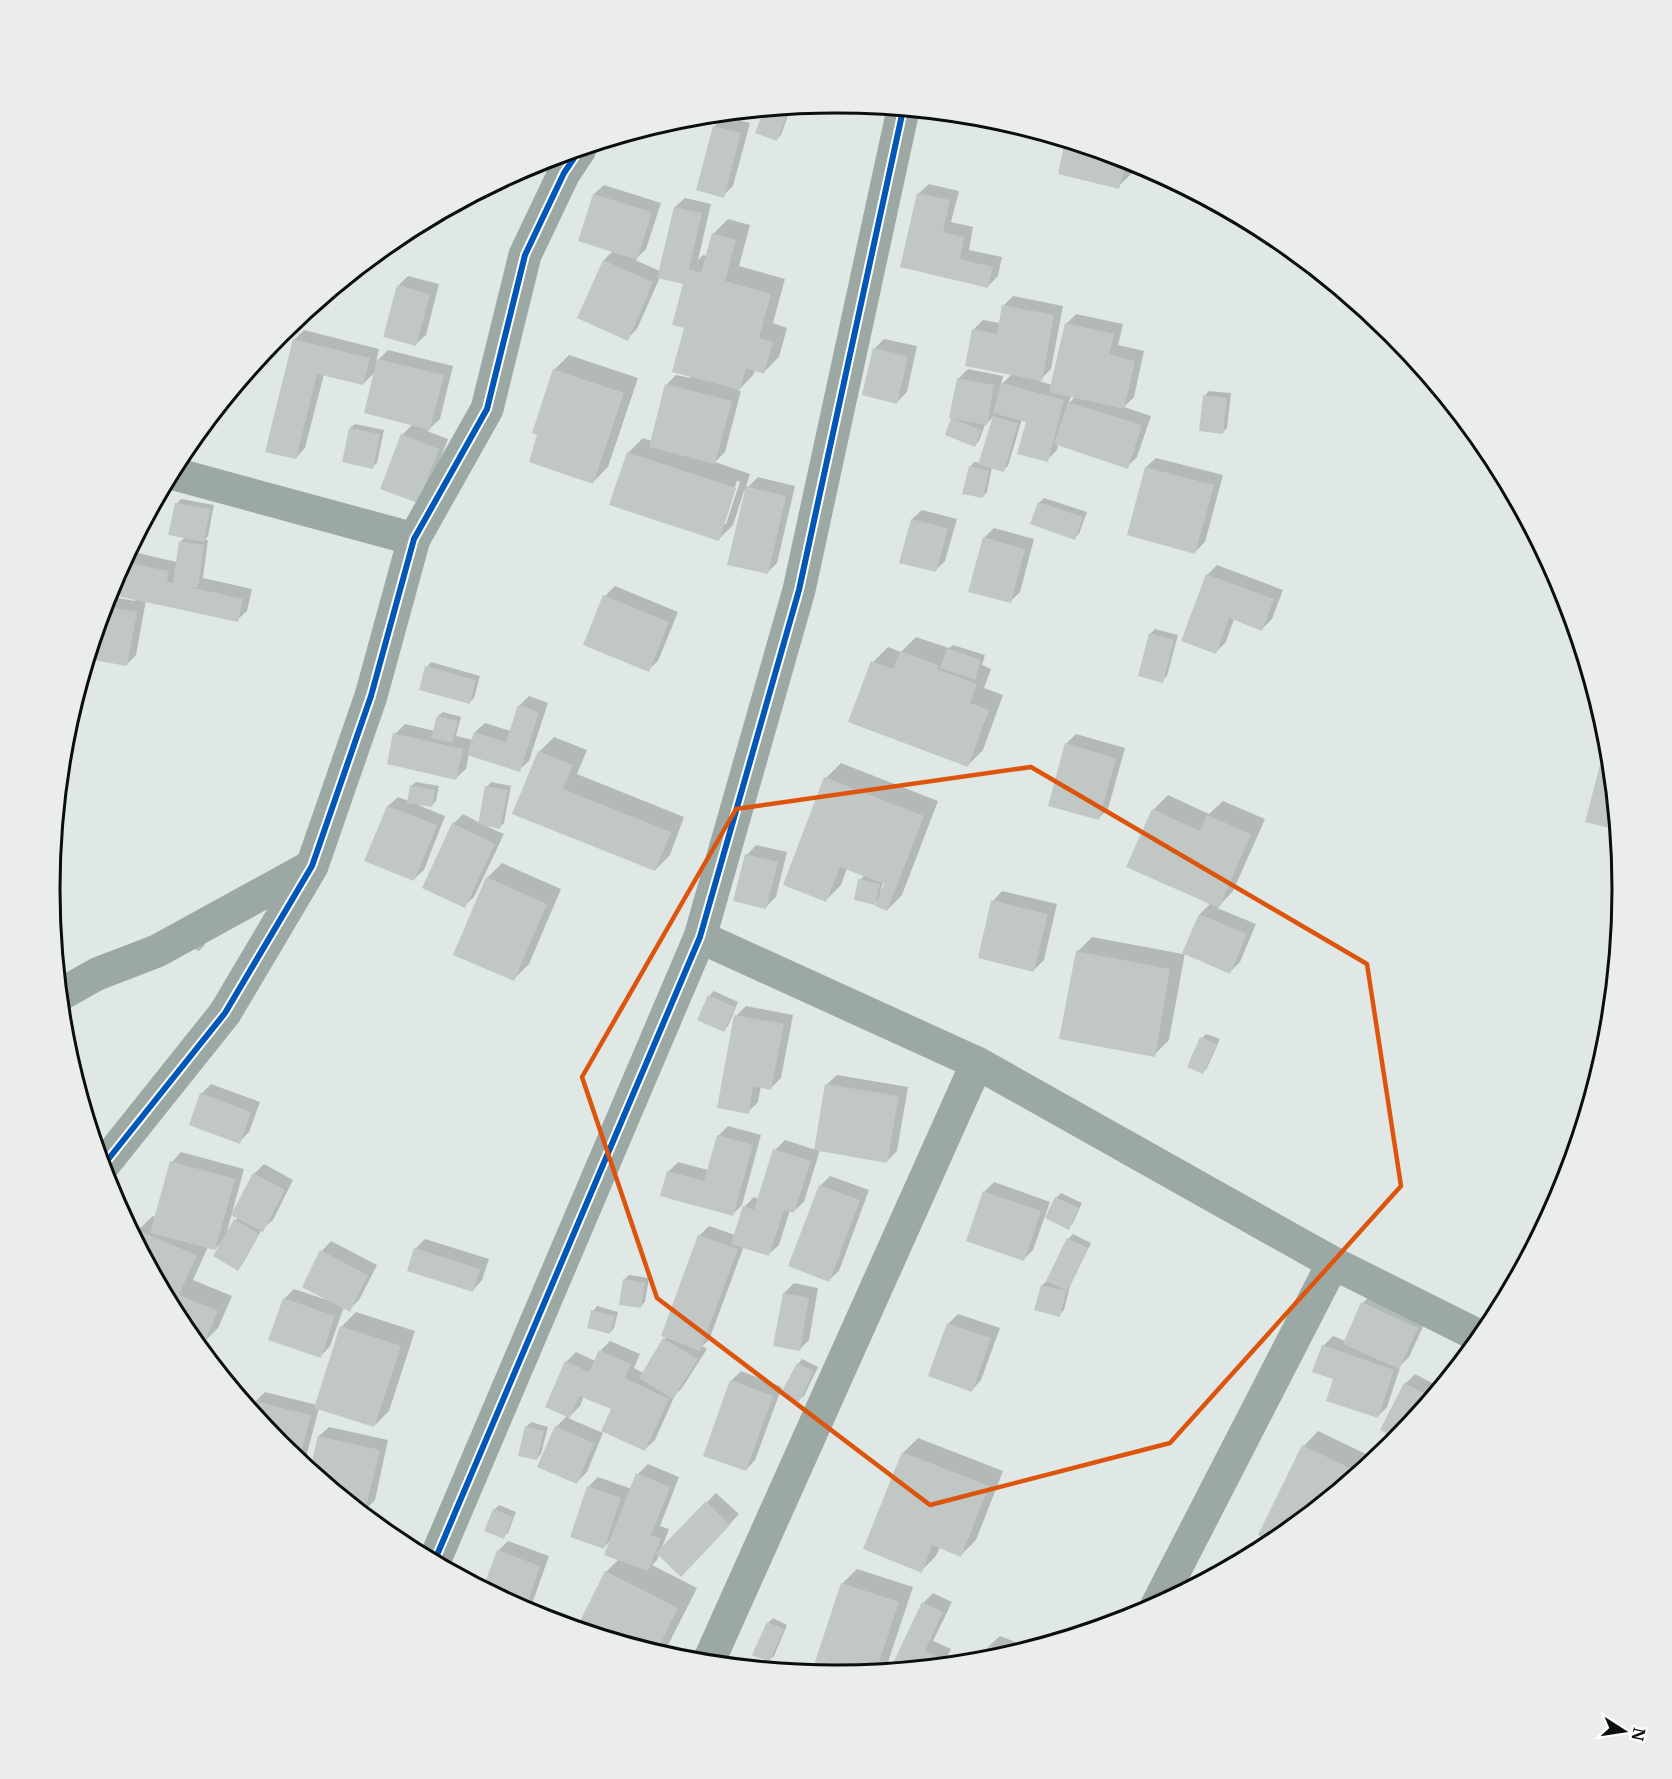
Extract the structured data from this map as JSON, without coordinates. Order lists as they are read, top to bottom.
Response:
{
  "north": "right"
}
